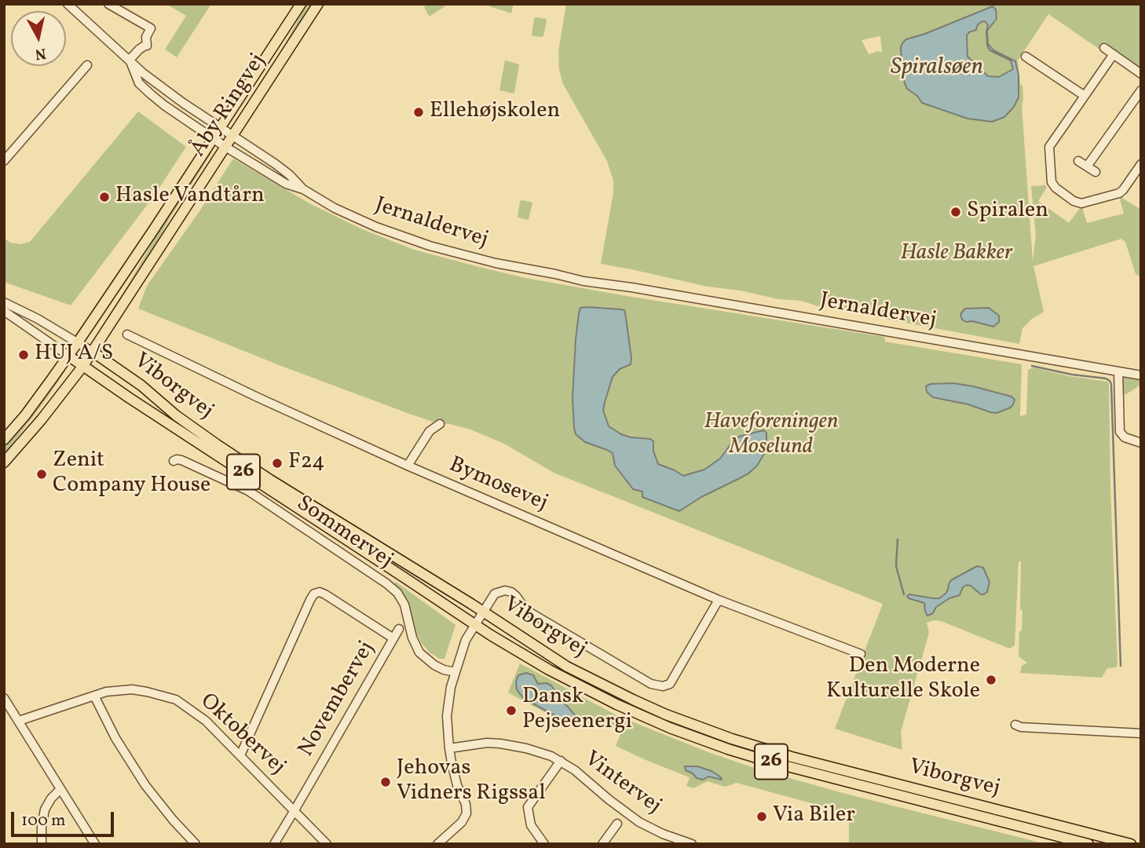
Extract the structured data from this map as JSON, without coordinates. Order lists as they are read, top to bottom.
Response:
{
  "streets": {
    "main road": ["Åby Ringvej", "Viborgvej", "26"],
    "street": [
      "Jernaldervej",
      "Bymosevej",
      "Sommervej",
      "Novembervej",
      "Oktobervej",
      "Vintervej"
    ]
  },
  "crossings": [
    ["Åby Ringvej", "Jernaldervej"],
    ["Åby Ringvej", "Viborgvej"],
    ["Novembervej", "Oktobervej"]
  ],
  "water": ["Spiralsøen"],
  "parks": ["Hasle Bakker", "Haveforeningen Moselund"],
  "places": [
    "Ellehøjskolen",
    "Hasle Vandtårn",
    "Spiralen",
    "HUJ A/S",
    "F24",
    "Zenit Company House",
    "Den Moderne Kulturelle Skole",
    "Dansk Pejseenergi",
    "Jehovas Vidners Rigssal",
    "Via Biler"
  ],
  "scale_bar": "100 m",
  "north": "bottom"
}
